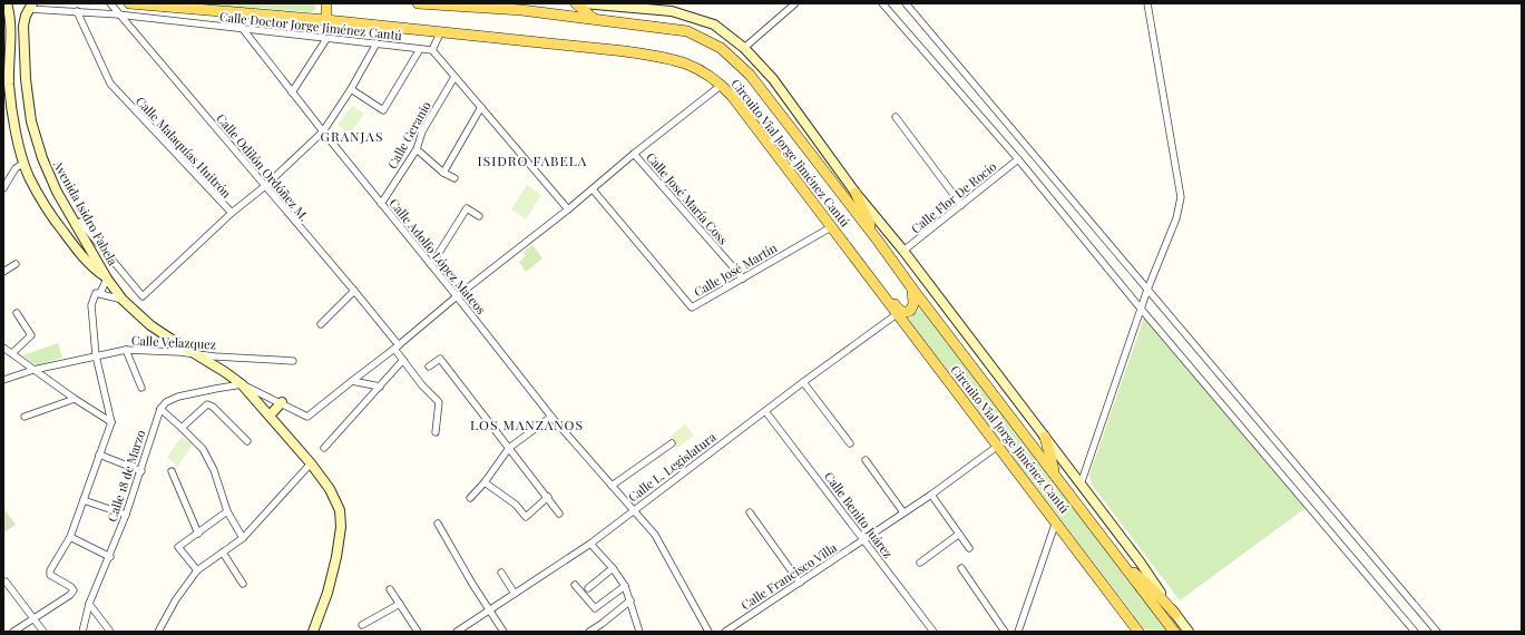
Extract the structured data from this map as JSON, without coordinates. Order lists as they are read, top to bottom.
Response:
{
  "streets": {
    "main road": ["Circuito Vial Jorge Jiménez Cantú", "Avenida Isidro Fabela"],
    "street": [
      "Calle Doctor Jorge Jiménez Cantú",
      "Calle Geranio",
      "Calle Malaquías Huitrón",
      "Calle Odilón Ordóñez M.",
      "Calle Flor De Rocío",
      "Calle José María Coss",
      "Calle Adolfo López Mateos",
      "Calle José Martín",
      "Calle Velazquez",
      "Calle L. Legislatura",
      "Calle 18 de Marzo",
      "Calle Benito Juárez",
      "Calle Francisco Villa"
    ]
  },
  "crossings": [
    ["Calle Doctor Jorge Jiménez Cantú", "Calle Malaquías Huitrón"],
    ["Calle Doctor Jorge Jiménez Cantú", "Calle Odilón Ordóñez M."],
    ["Calle Doctor Jorge Jiménez Cantú", "Avenida Isidro Fabela"],
    ["Calle Doctor Jorge Jiménez Cantú", "Calle Adolfo López Mateos"],
    ["Calle Geranio", "Calle Adolfo López Mateos"],
    ["Calle Malaquías Huitrón", "Calle Odilón Ordóñez M."],
    ["Calle Malaquías Huitrón", "Calle Adolfo López Mateos"],
    ["Circuito Vial Jorge Jiménez Cantú", "Calle Adolfo López Mateos"],
    ["Circuito Vial Jorge Jiménez Cantú", "Calle José Martín"],
    ["Circuito Vial Jorge Jiménez Cantú", "Calle L. Legislatura"],
    ["Circuito Vial Jorge Jiménez Cantú", "Calle Francisco Villa"],
    ["Calle José María Coss", "Calle José Martín"],
    ["Avenida Isidro Fabela", "Calle Velazquez"],
    ["Calle Adolfo López Mateos", "Calle L. Legislatura"],
    ["Calle L. Legislatura", "Calle Benito Juárez"],
    ["Calle Benito Juárez", "Calle Francisco Villa"]
  ],
  "districts": ["GRANJAS", "ISIDRO FABELA", "LOS MANZANOS"]
}
